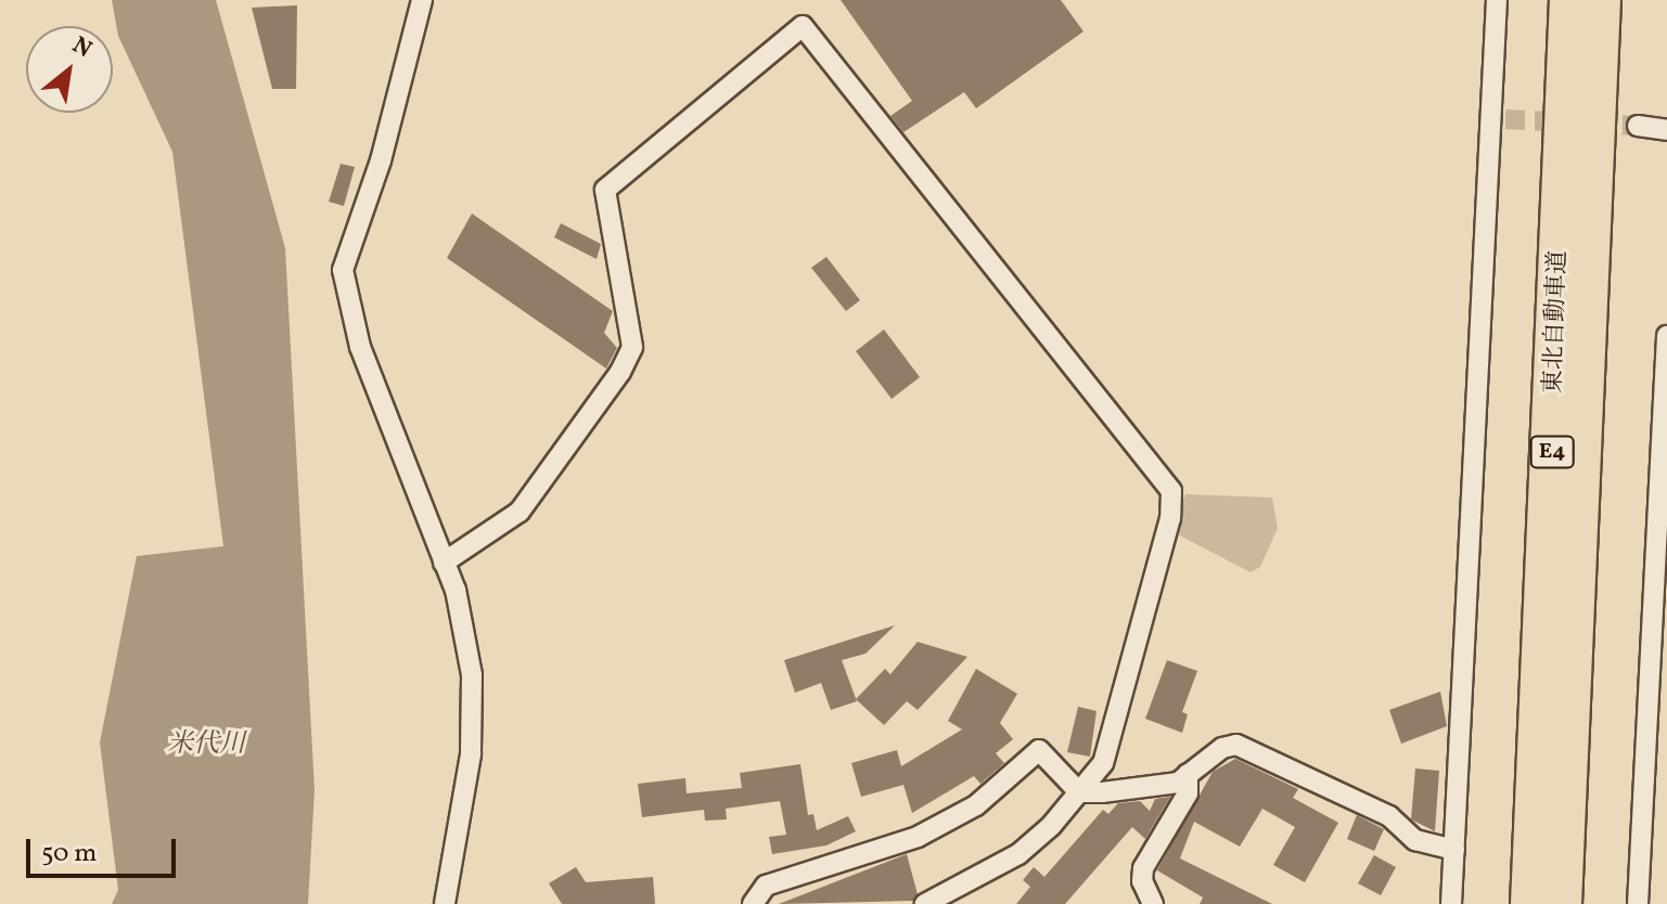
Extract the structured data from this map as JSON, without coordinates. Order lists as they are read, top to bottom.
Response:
{
  "streets": {
    "highway": ["東北自動車道", "E4"]
  },
  "water": ["米代川"],
  "scale_bar": "50 m",
  "north": "top right"
}
